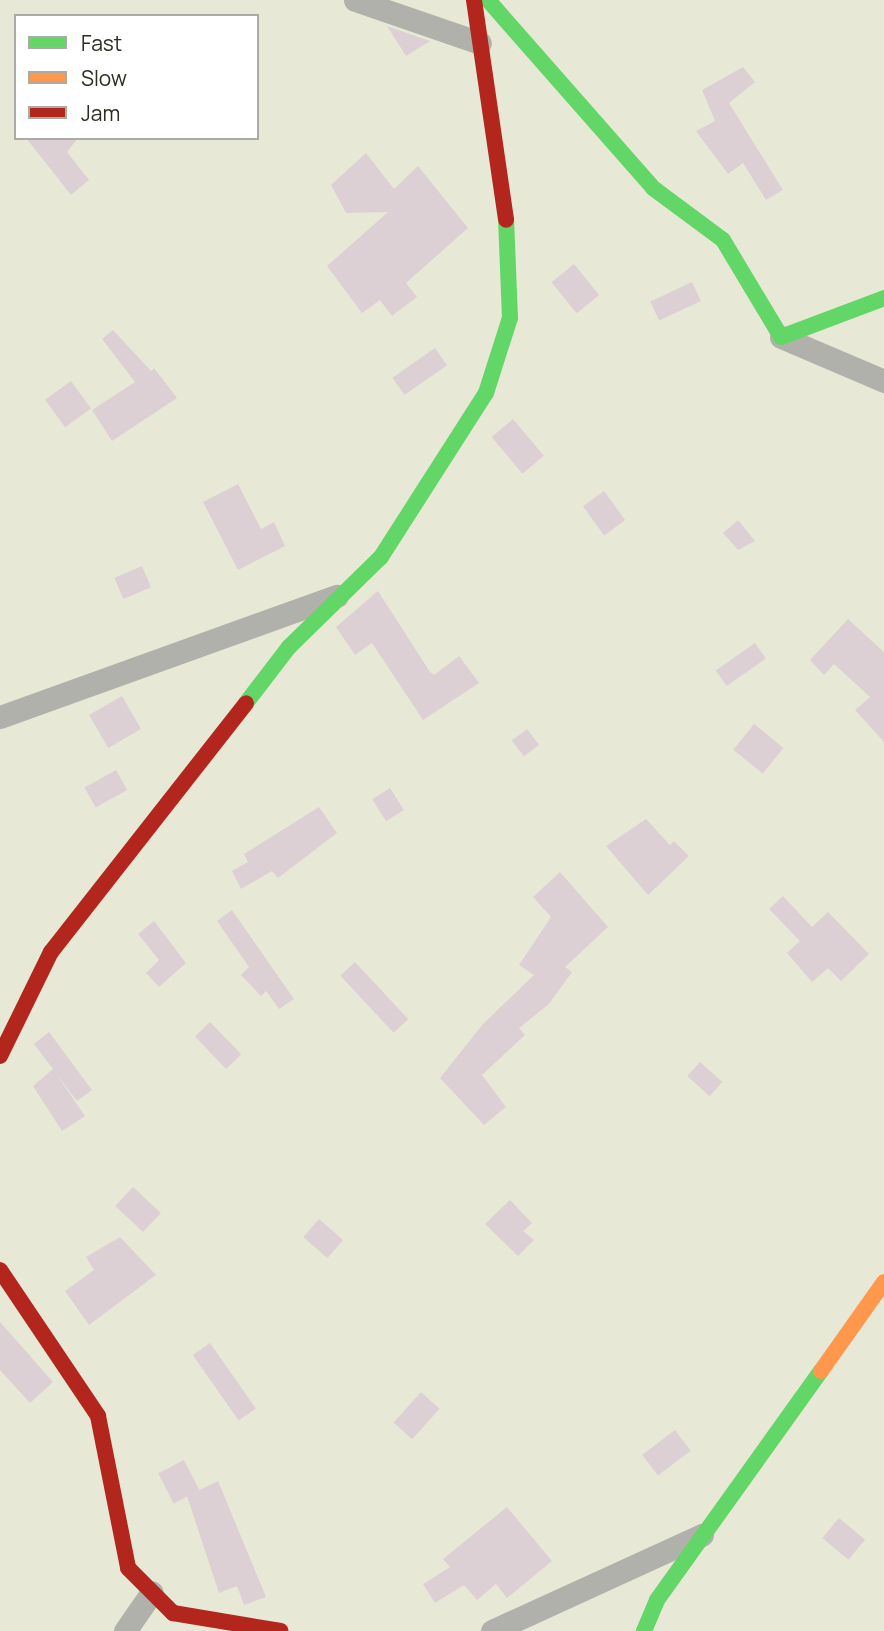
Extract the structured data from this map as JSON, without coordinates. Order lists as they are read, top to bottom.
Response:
{
  "legend": ["Fast", "Slow", "Jam"]
}
